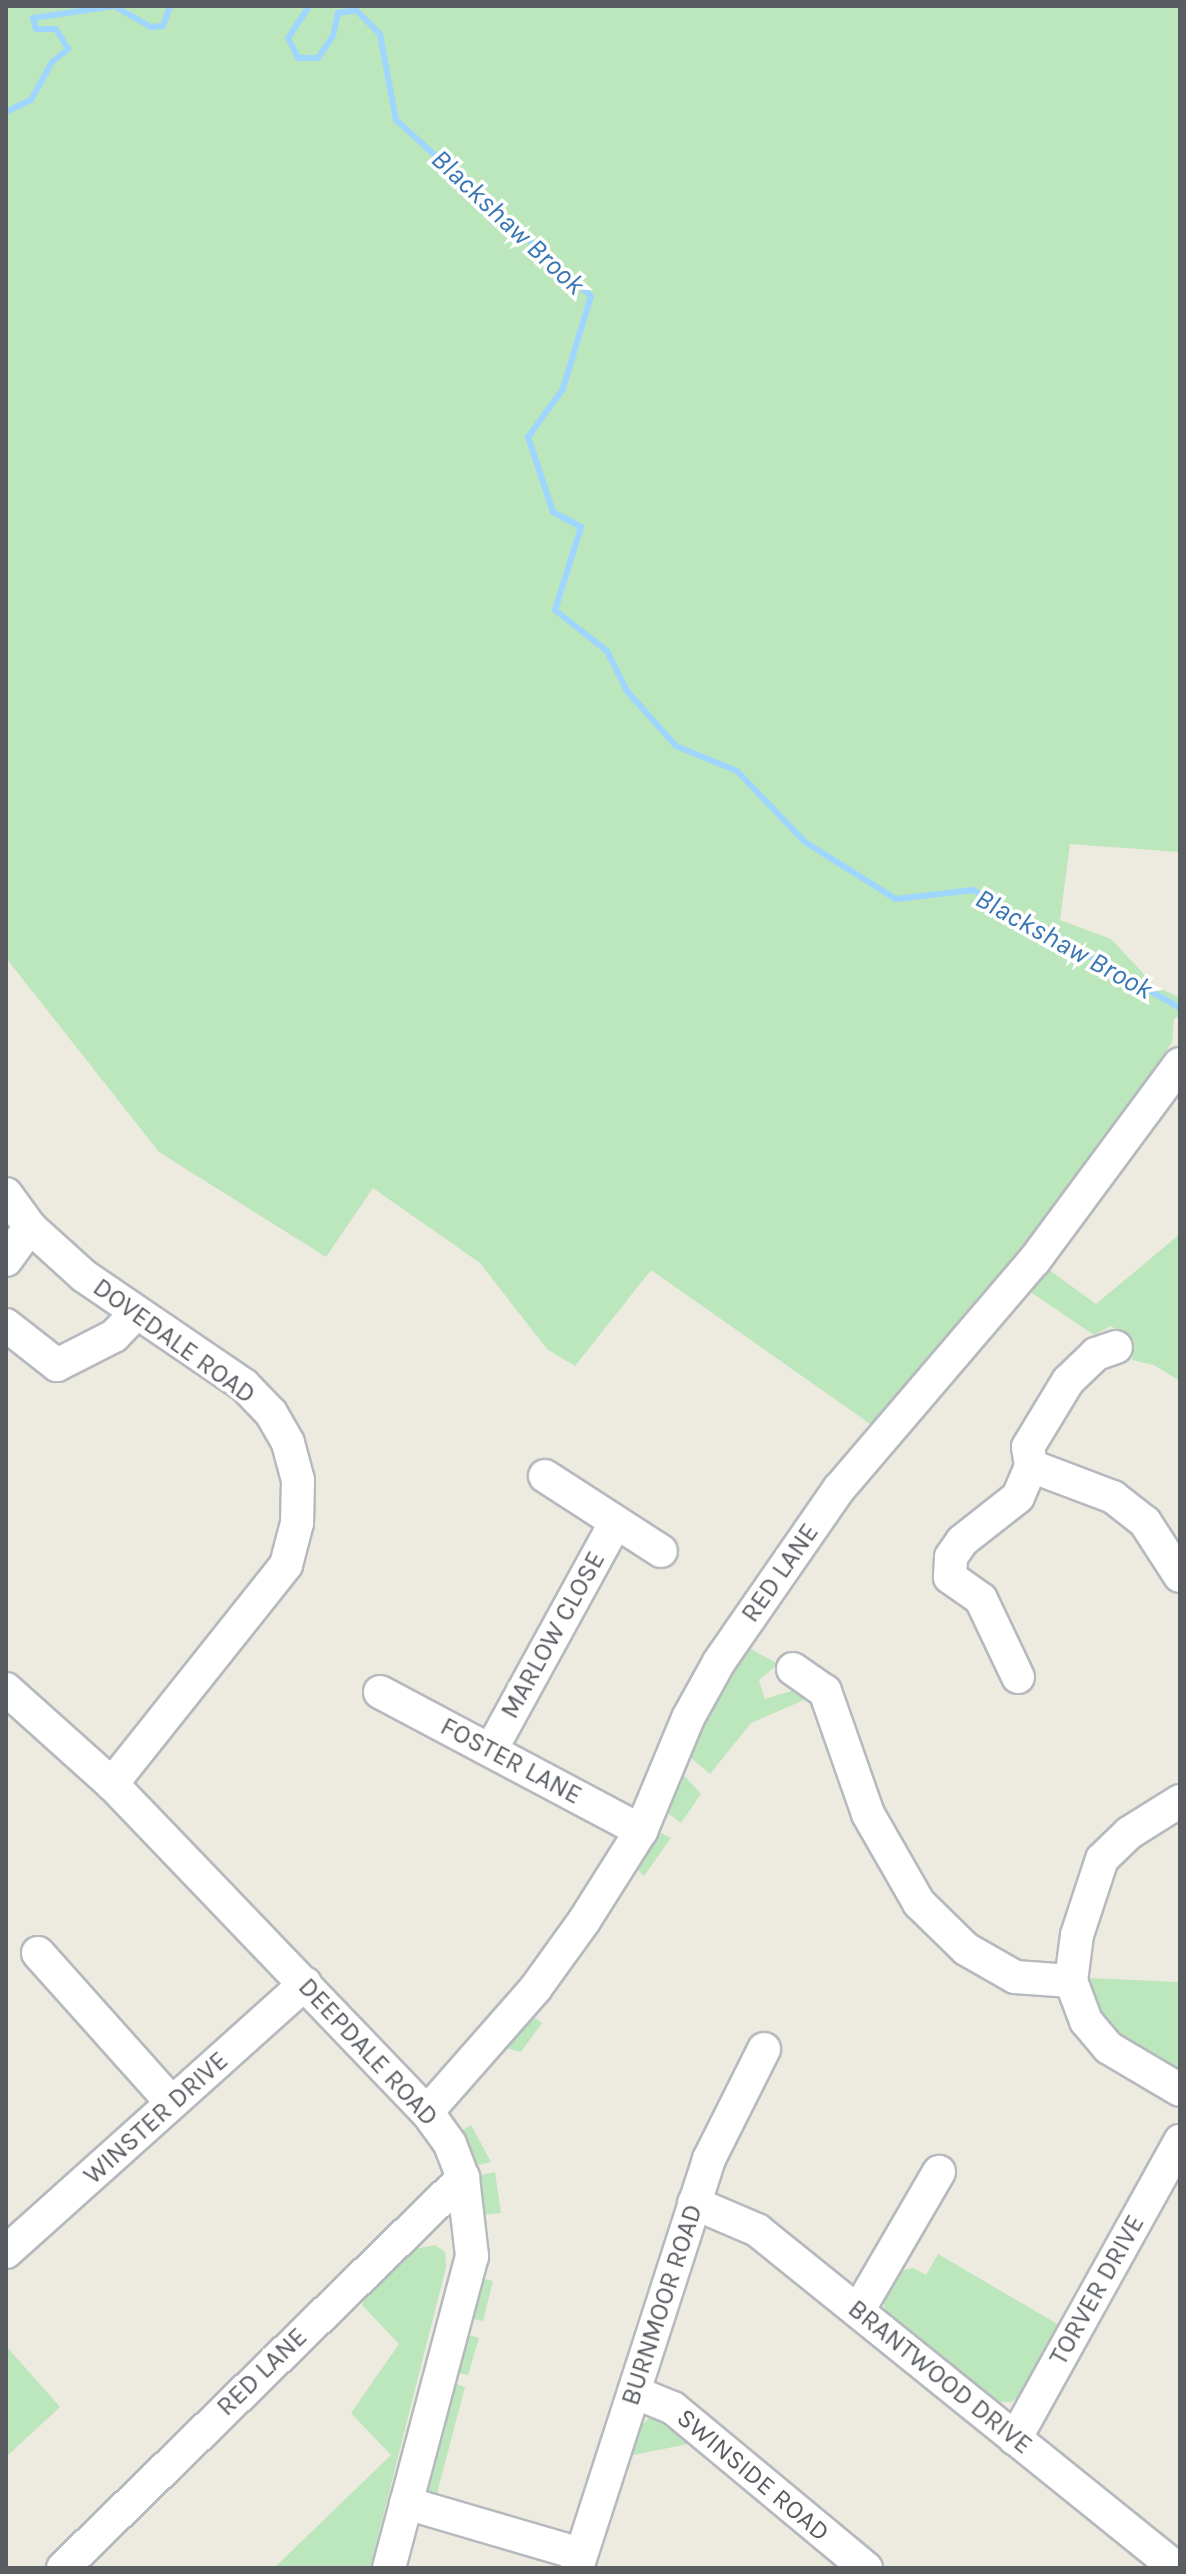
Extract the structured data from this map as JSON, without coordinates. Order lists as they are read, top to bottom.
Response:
{
  "streets": {
    "street": [
      "DOVEDALE ROAD",
      "RED LANE",
      "MARLOW CLOSE",
      "FOSTER LANE",
      "DEEPDALE ROAD",
      "WINSTER DRIVE",
      "TORVER DRIVE",
      "BURNMOOR ROAD",
      "BRANTWOOD DRIVE",
      "SWINSIDE ROAD"
    ]
  },
  "crossings": [
    ["DOVEDALE ROAD", "DEEPDALE ROAD"],
    ["RED LANE", "FOSTER LANE"],
    ["RED LANE", "DEEPDALE ROAD"],
    ["MARLOW CLOSE", "FOSTER LANE"],
    ["DEEPDALE ROAD", "WINSTER DRIVE"],
    ["TORVER DRIVE", "BRANTWOOD DRIVE"],
    ["BURNMOOR ROAD", "BRANTWOOD DRIVE"],
    ["BURNMOOR ROAD", "SWINSIDE ROAD"]
  ],
  "water": ["Blackshaw Brook"]
}
